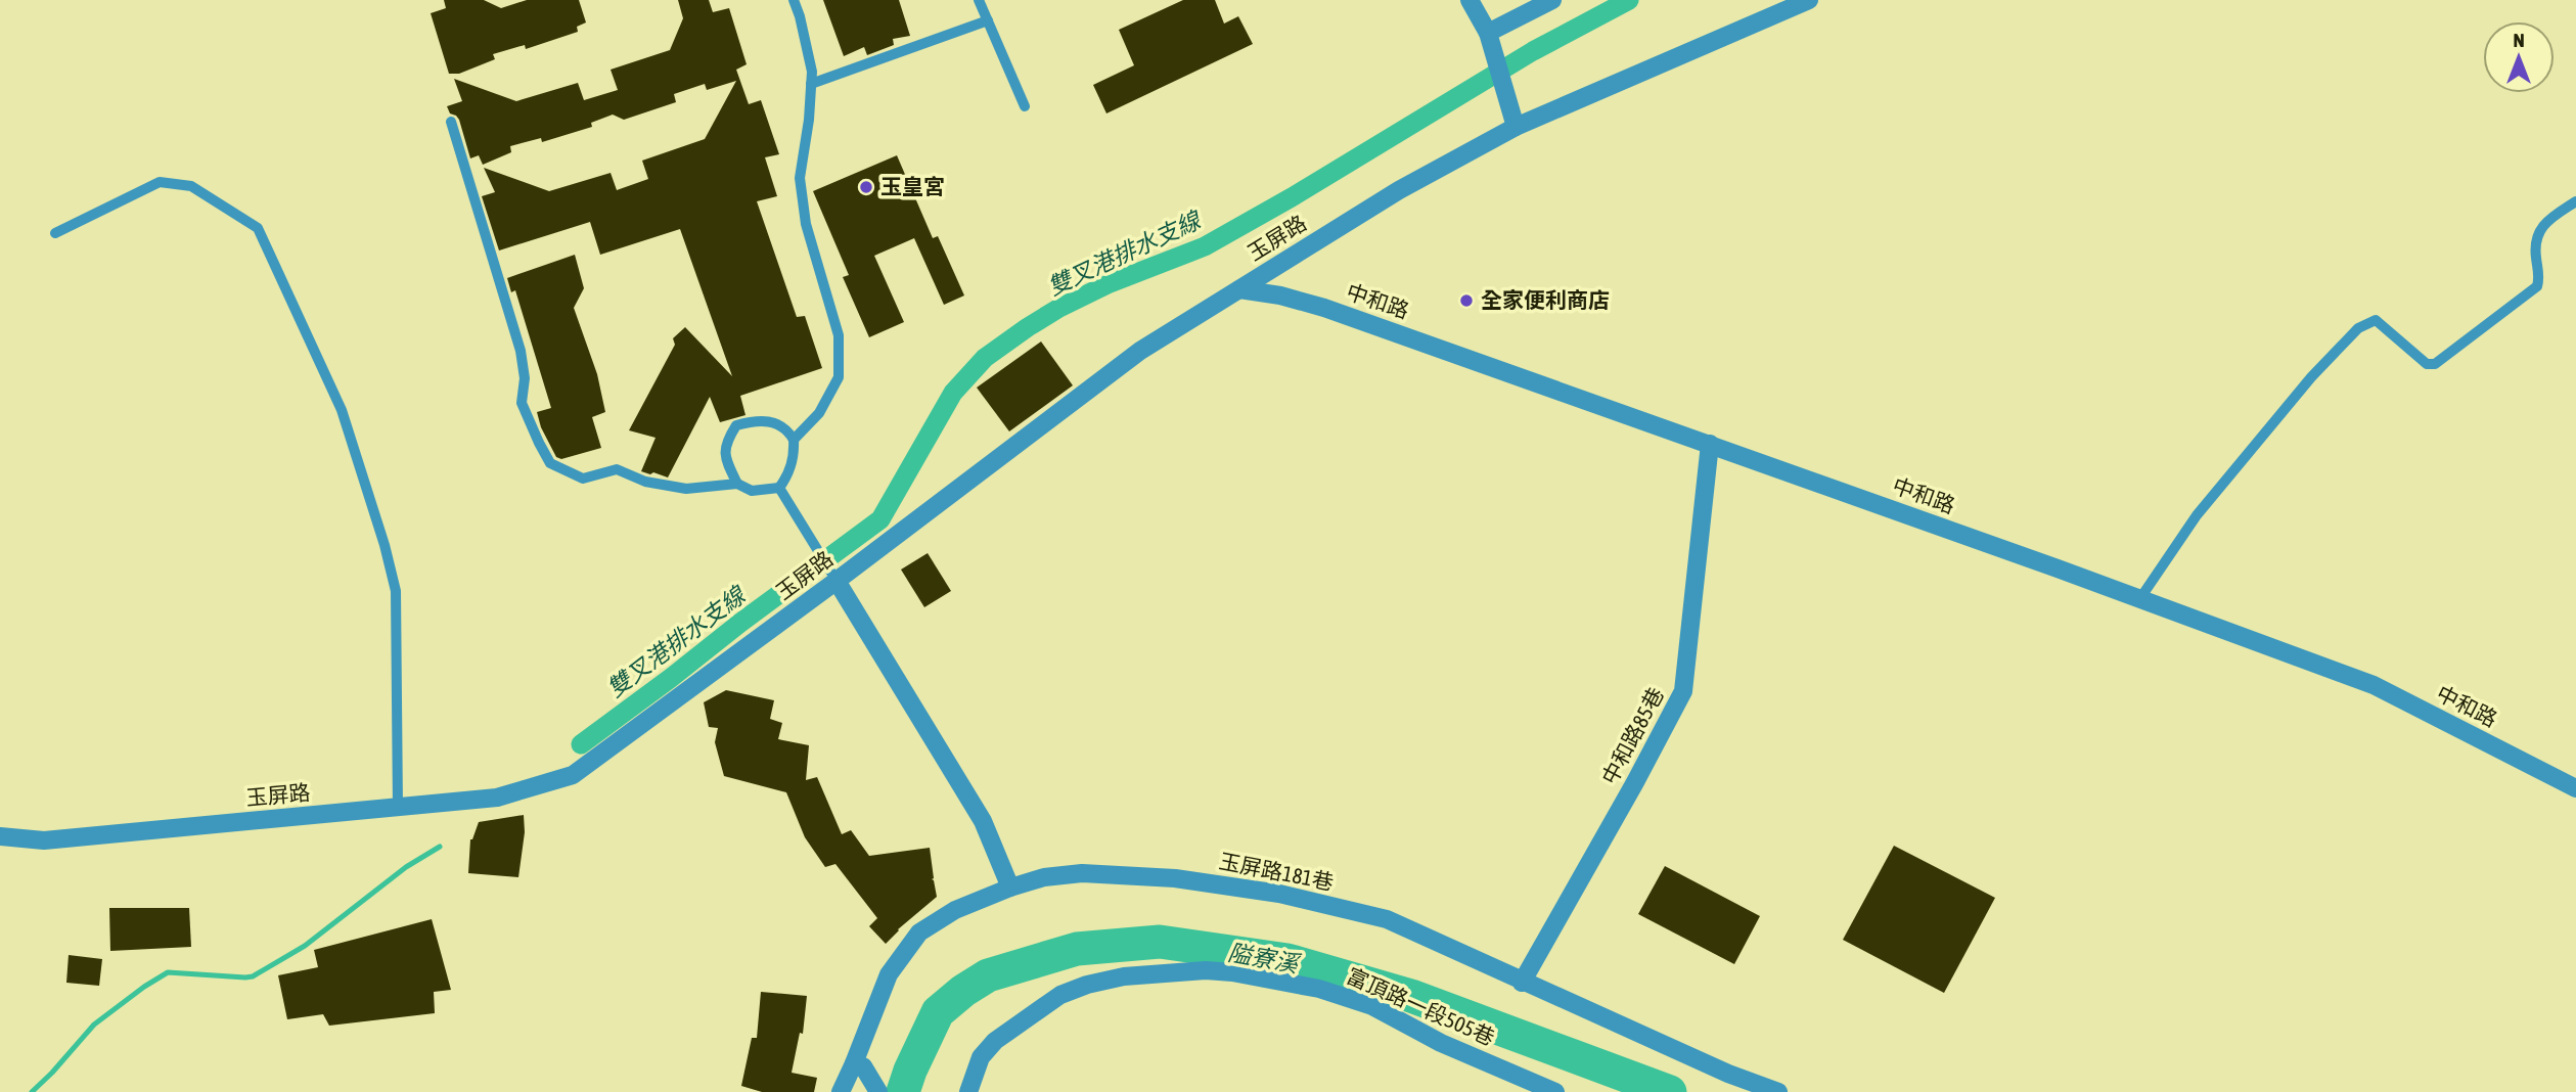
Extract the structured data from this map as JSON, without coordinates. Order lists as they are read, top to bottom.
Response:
{
  "streets": {
    "street": [
      "玉屏路",
      "中和路",
      "中和路85巷",
      "玉屏路181巷",
      "富頂路一段505巷"
    ]
  },
  "crossings": [
    ["玉屏路", "中和路"],
    ["中和路", "中和路85巷"],
    ["中和路85巷", "玉屏路181巷"]
  ],
  "water": ["雙叉港排水支線", "隘寮溪"],
  "places": ["玉皇宮", "全家便利商店"],
  "north": "top"
}
